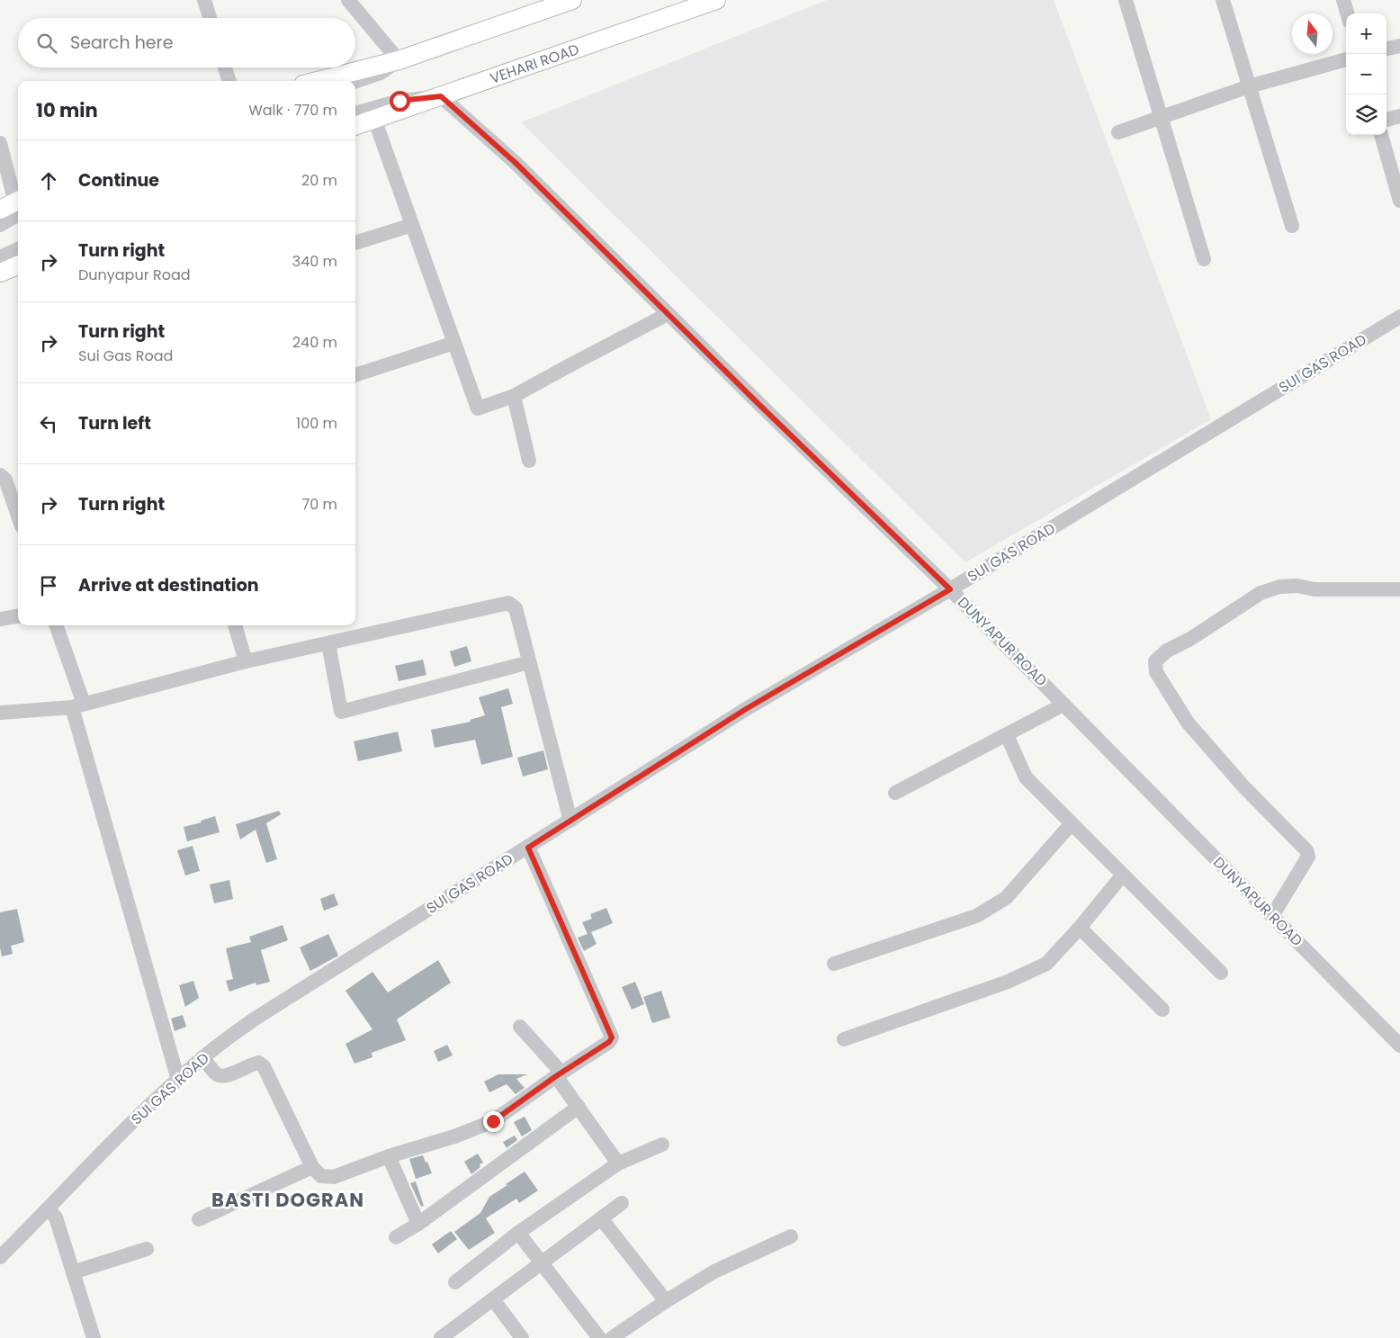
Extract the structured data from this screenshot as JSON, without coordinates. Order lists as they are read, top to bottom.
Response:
{
  "streets": {
    "main road": ["VEHARI ROAD"],
    "street": ["SUI GAS ROAD", "DUNYAPUR ROAD"]
  },
  "crossings": [
    ["VEHARI ROAD", "DUNYAPUR ROAD"],
    ["SUI GAS ROAD", "DUNYAPUR ROAD"]
  ],
  "districts": ["BASTI DOGRAN"],
  "north": "top",
  "page": {
    "map_buttons": ["+", "−"],
    "search": "Search here",
    "heading": ["10 min", "Walk · 770 m"],
    "list": [
      ["Continue", "20 m"],
      ["Turn right", "Dunyapur Road", "340 m"],
      ["Turn right", "Sui Gas Road", "240 m"],
      ["Turn left", "100 m"],
      ["Turn right", "70 m"],
      "Arrive at destination"
    ]
  }
}
